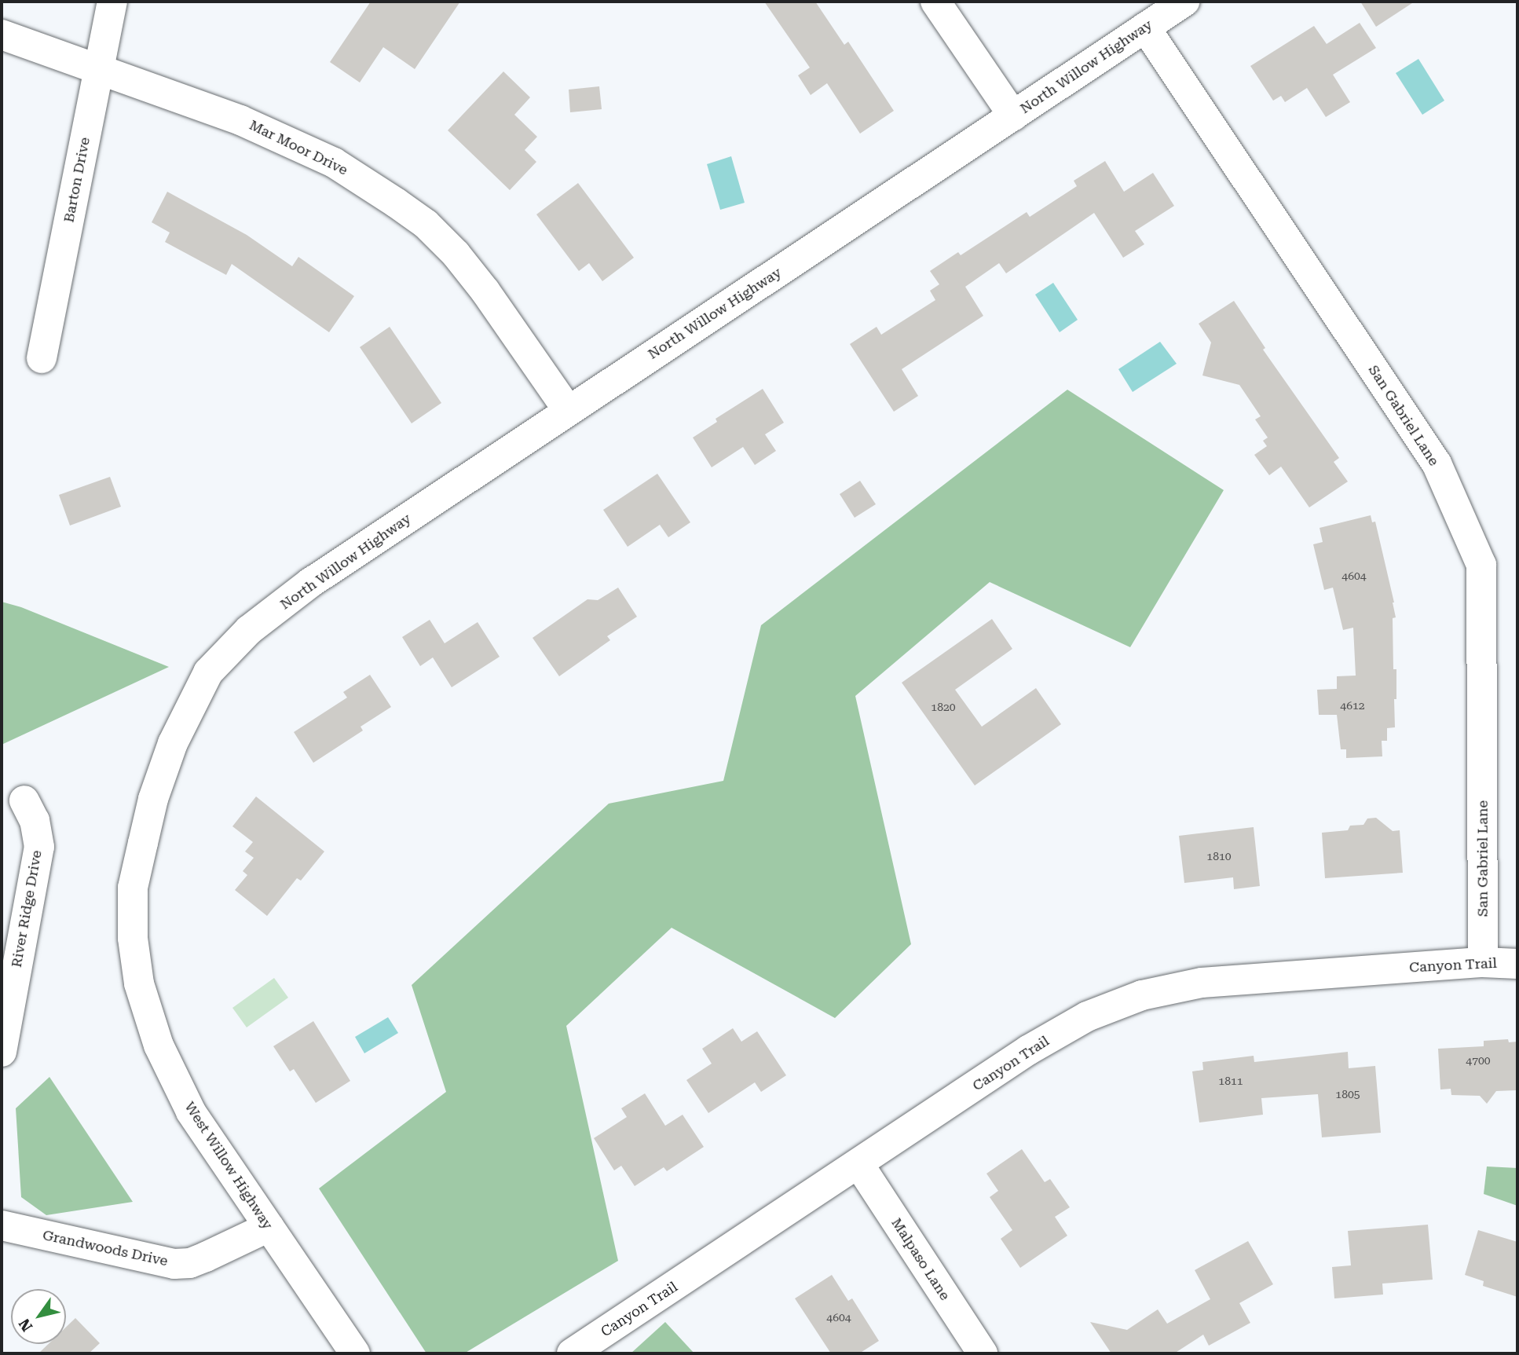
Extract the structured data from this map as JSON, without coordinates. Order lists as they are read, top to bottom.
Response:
{
  "streets": {
    "street": [
      "North Willow Highway",
      "Mar Moor Drive",
      "Barton Drive",
      "San Gabriel Lane",
      "River Ridge Drive",
      "Canyon Trail",
      "West Willow Highway",
      "Grandwoods Drive",
      "Malpaso Lane"
    ]
  },
  "crossings": [
    ["North Willow Highway", "Mar Moor Drive"],
    ["North Willow Highway", "San Gabriel Lane"],
    ["North Willow Highway", "West Willow Highway"],
    ["Mar Moor Drive", "Barton Drive"],
    ["San Gabriel Lane", "Canyon Trail"],
    ["Canyon Trail", "Malpaso Lane"],
    ["West Willow Highway", "Grandwoods Drive"]
  ],
  "house_numbers": [
    "4604",
    "4612",
    "1820",
    "1810",
    "4700",
    "1811",
    "1805",
    "4604"
  ],
  "north": "bottom left"
}
